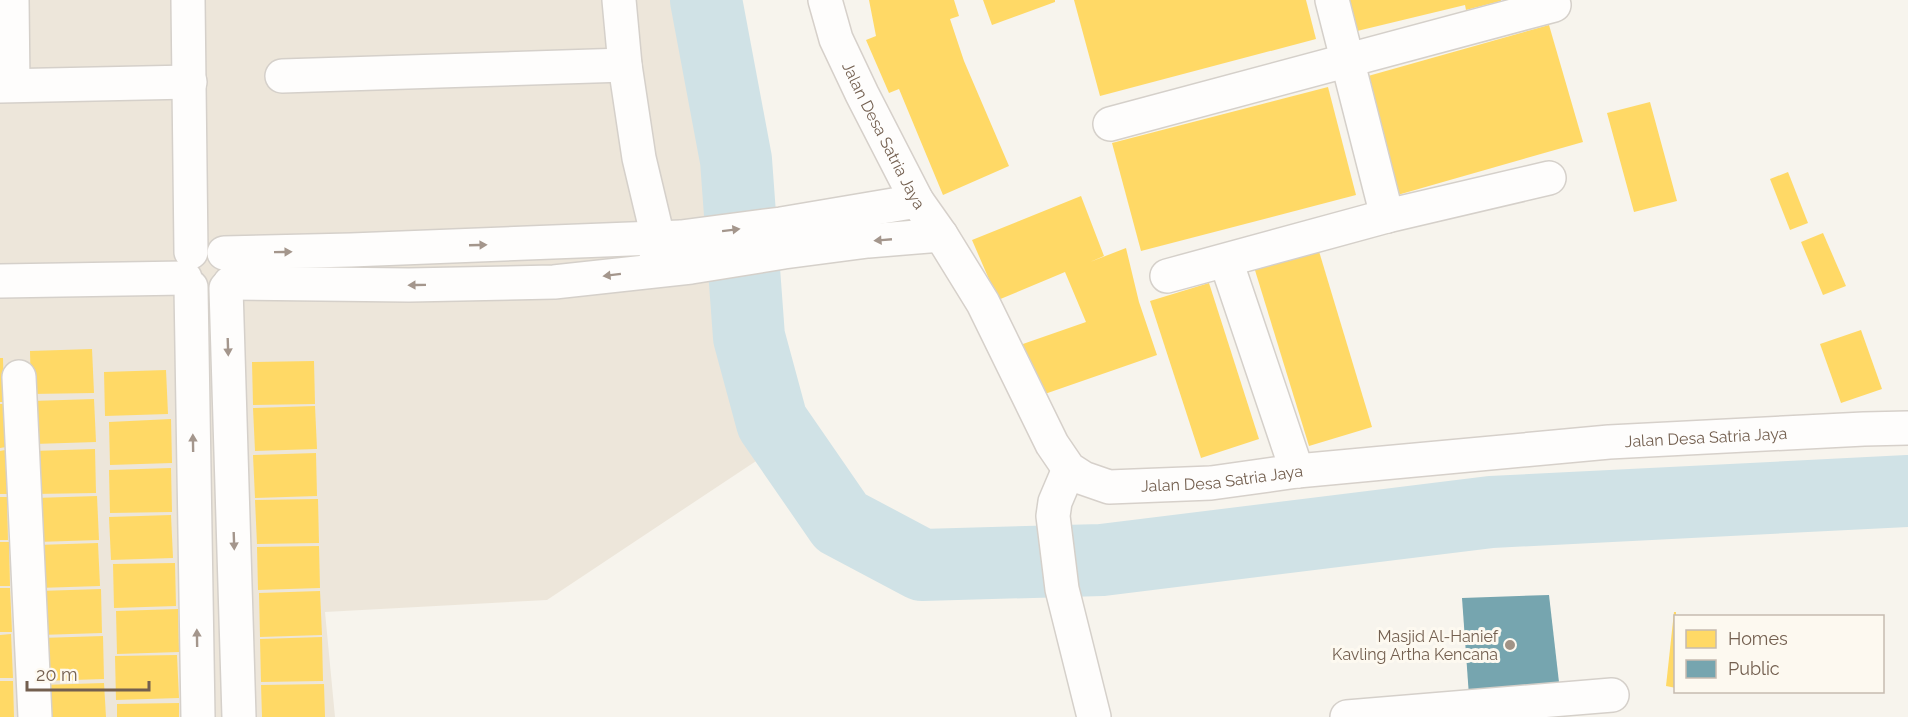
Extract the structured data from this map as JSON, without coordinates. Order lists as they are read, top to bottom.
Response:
{
  "streets": {
    "street": ["Jalan Desa Satria Jaya"]
  },
  "places": ["Masjid Al-Hanief Kavling Artha Kencana"],
  "legend": ["Homes", "Public"],
  "scale_bar": "20 m"
}
